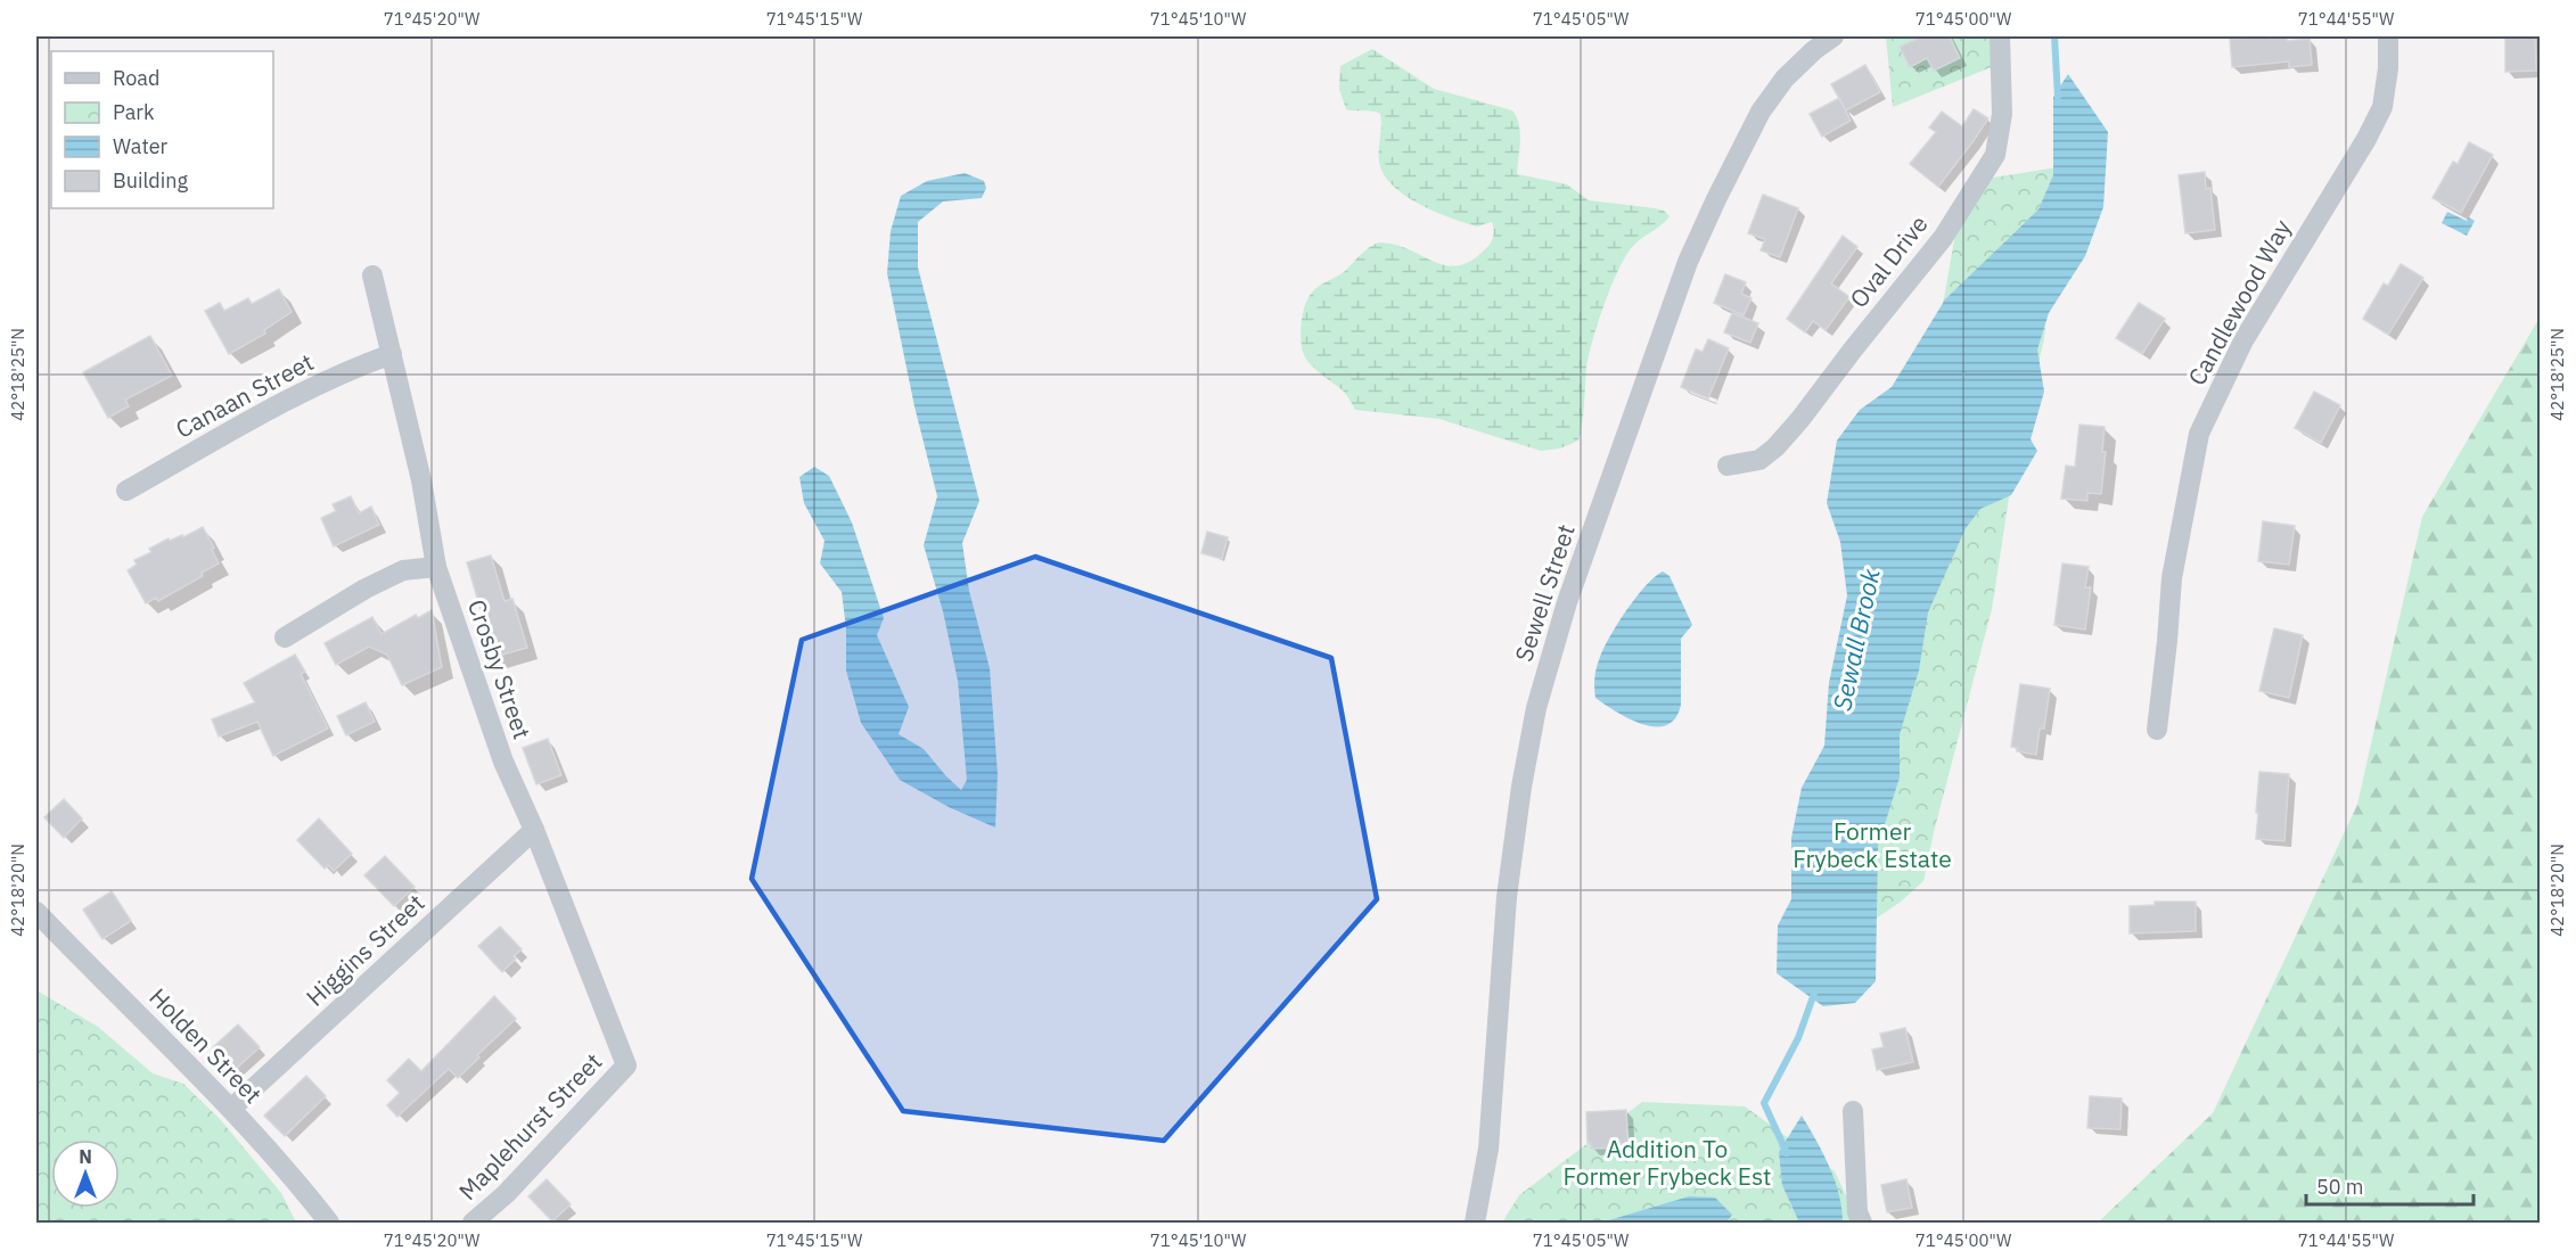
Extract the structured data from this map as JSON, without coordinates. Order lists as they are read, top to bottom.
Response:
{
  "streets": {
    "street": [
      "Oval Drive",
      "Candlewood Way",
      "Canaan Street",
      "Sewell Street",
      "Crosby Street",
      "Higgins Street",
      "Holden Street",
      "Maplehurst Street"
    ]
  },
  "crossings": [
    ["Canaan Street", "Crosby Street"],
    ["Crosby Street", "Higgins Street"],
    ["Crosby Street", "Maplehurst Street"],
    ["Higgins Street", "Holden Street"]
  ],
  "water": ["Sewall Brook"],
  "parks": ["Former Frybeck Estate", "Addition To Former Frybeck Est"],
  "legend": [
    "Road",
    "Park",
    "Water",
    "Building"
  ],
  "scale_bar": "50 m",
  "north": "top",
  "coordinates": [
    "71°45'20\"W",
    "71°45'15\"W",
    "71°45'10\"W",
    "71°45'05\"W",
    "71°45'00\"W",
    "71°44'55\"W",
    "42°18'25\"N",
    "42°18'20\"N"
  ]
}
